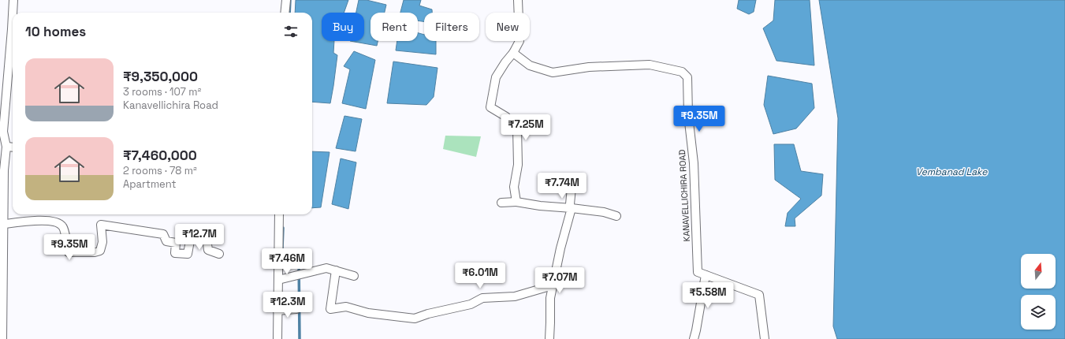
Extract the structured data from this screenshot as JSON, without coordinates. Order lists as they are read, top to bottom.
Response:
{
  "streets": {
    "street": ["KANAVELLICHIRA ROAD"]
  },
  "water": ["Vembanad Lake"],
  "north": "top",
  "page": {
    "chip": [
      "Buy",
      "Rent",
      "Filters",
      "New"
    ],
    "heading": "10 homes",
    "list": [
      {
        "name": "₹9,350,000",
        "note": "3 rooms · 107 m² · Kanavellichira Road"
      },
      {
        "name": "₹7,460,000",
        "note": "2 rooms · 78 m² · Apartment"
      }
    ],
    "price": [
      "₹9.35M",
      "₹7.25M",
      "₹7.74M",
      "₹12.7M",
      "₹9.35M",
      "₹7.46M",
      "₹6.01M",
      "₹7.07M",
      "₹5.58M",
      "₹12.3M"
    ]
  }
}
